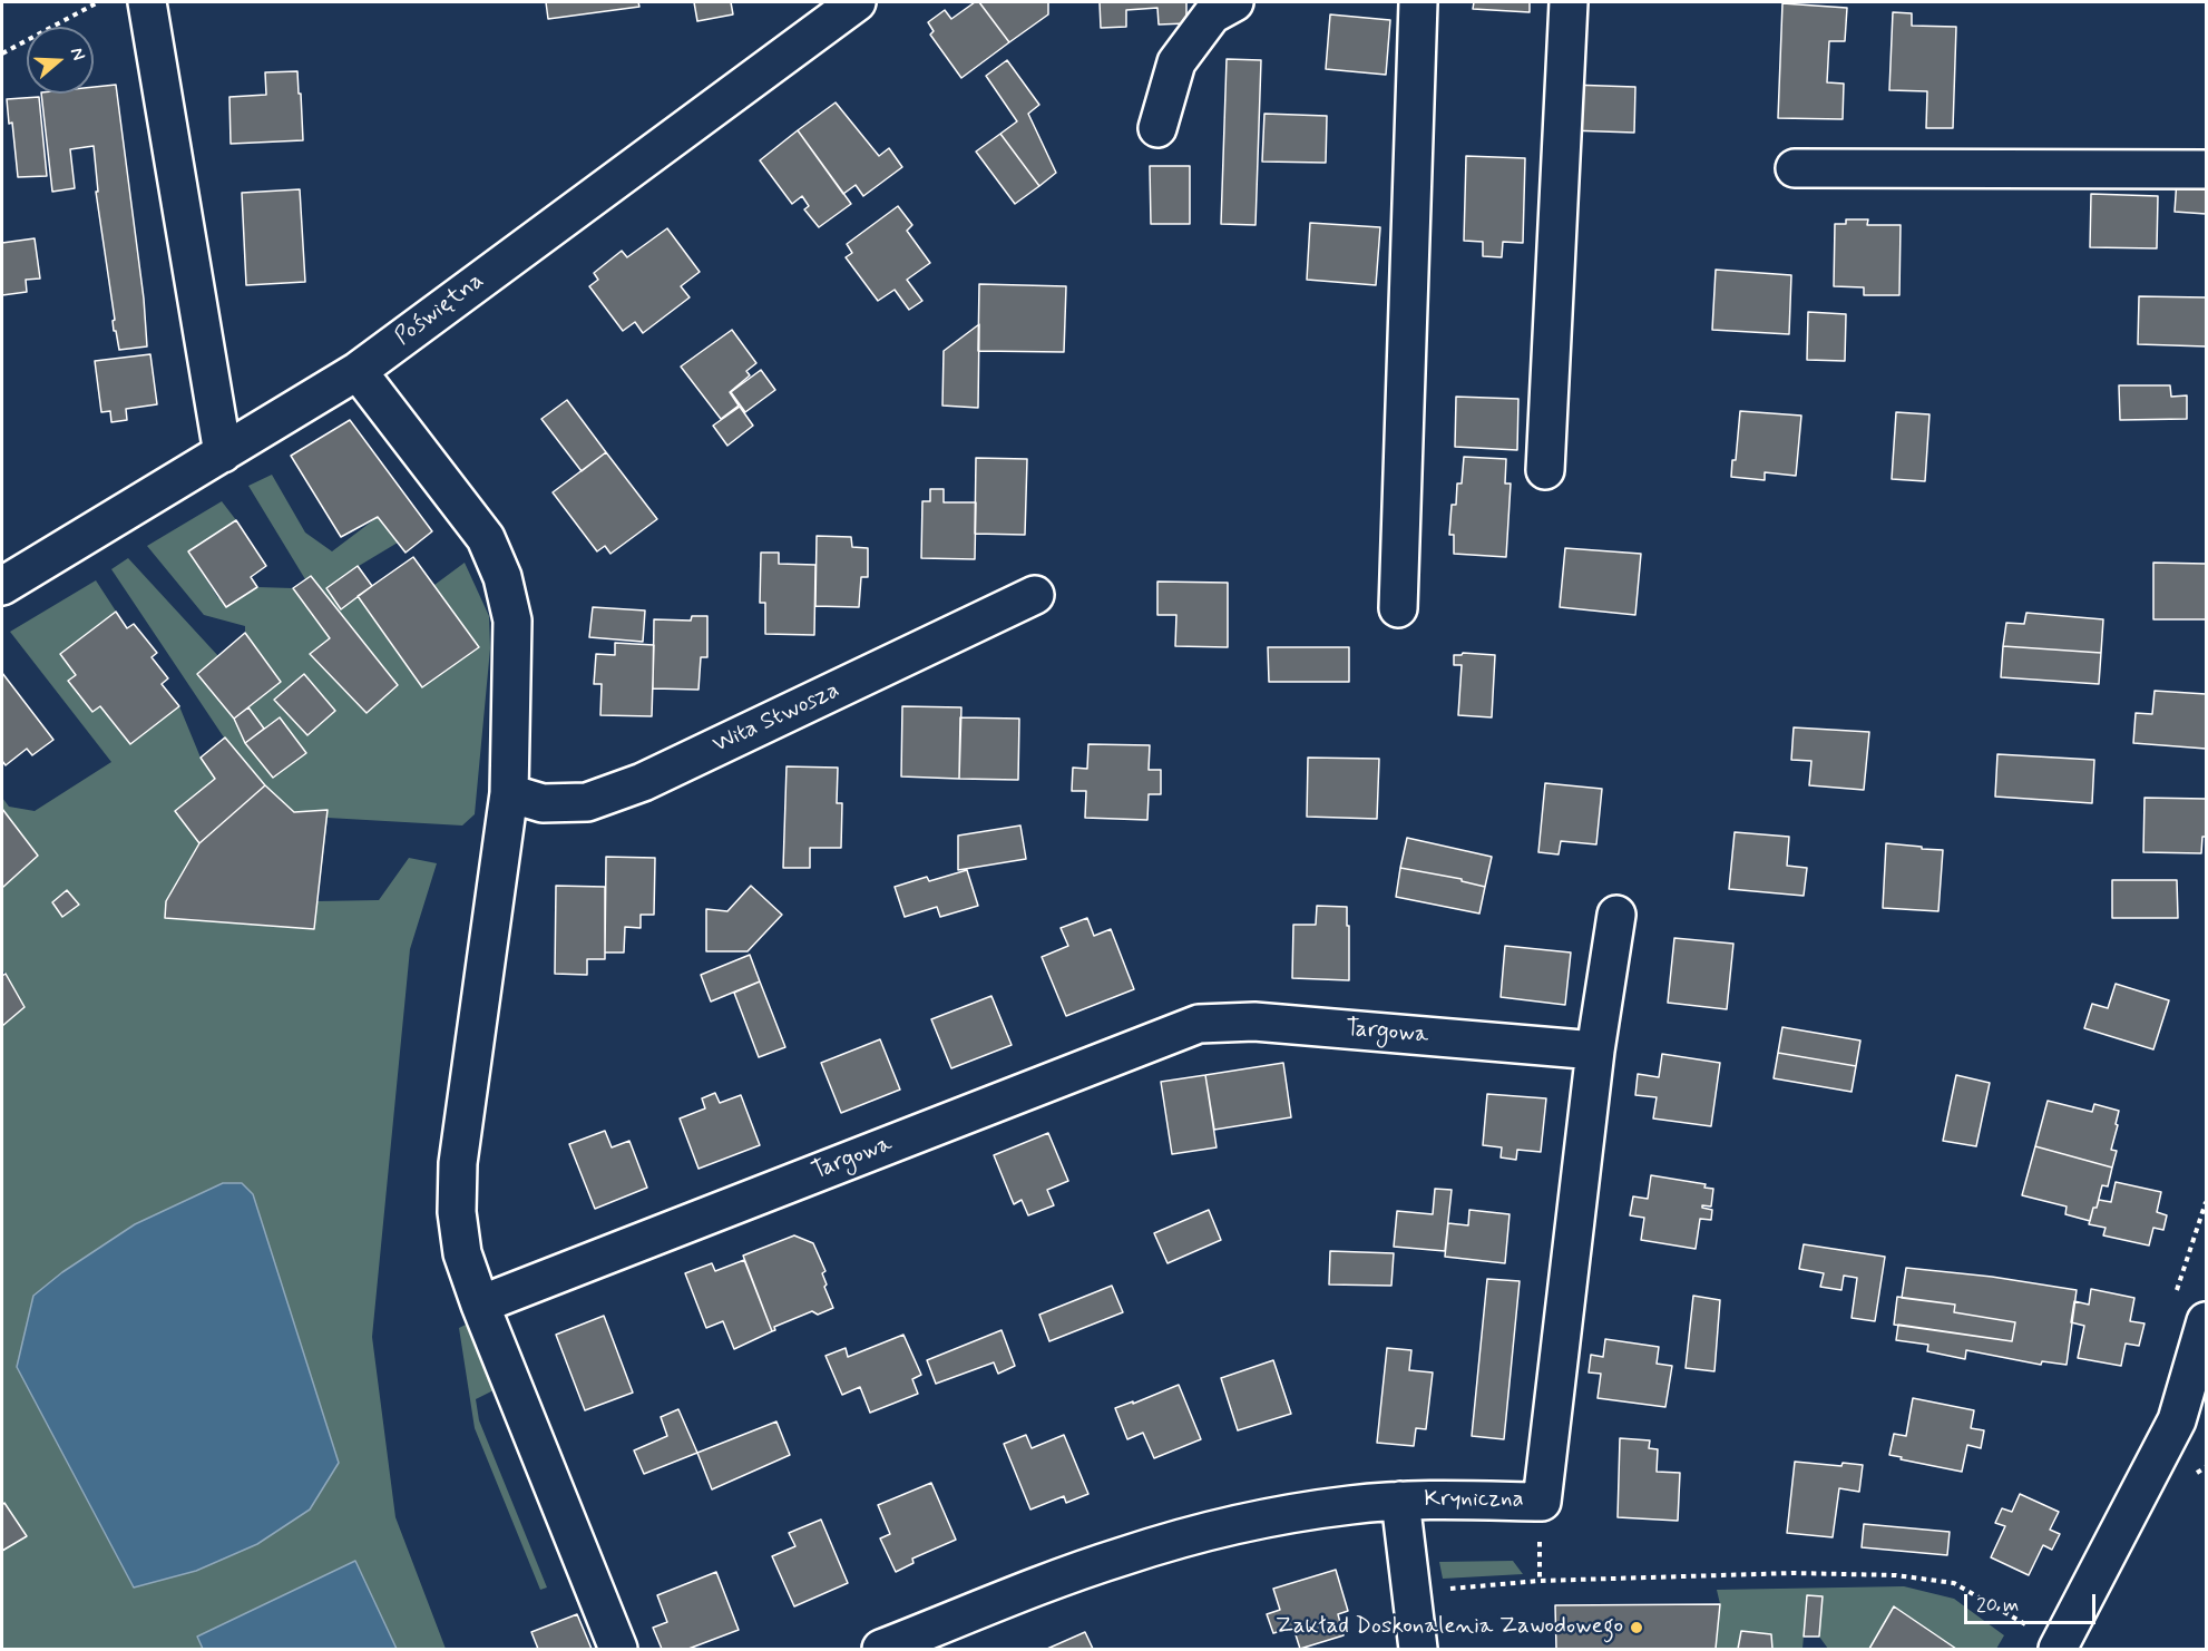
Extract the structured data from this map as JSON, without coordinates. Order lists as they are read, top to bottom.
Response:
{
  "streets": {
    "street": [
      "Poświętna",
      "Wita Stwosza",
      "Targowa",
      "Kryniczna"
    ]
  },
  "places": ["Zakład Doskonalenia Zawodowego"],
  "scale_bar": "20 m",
  "north": "right"
}
